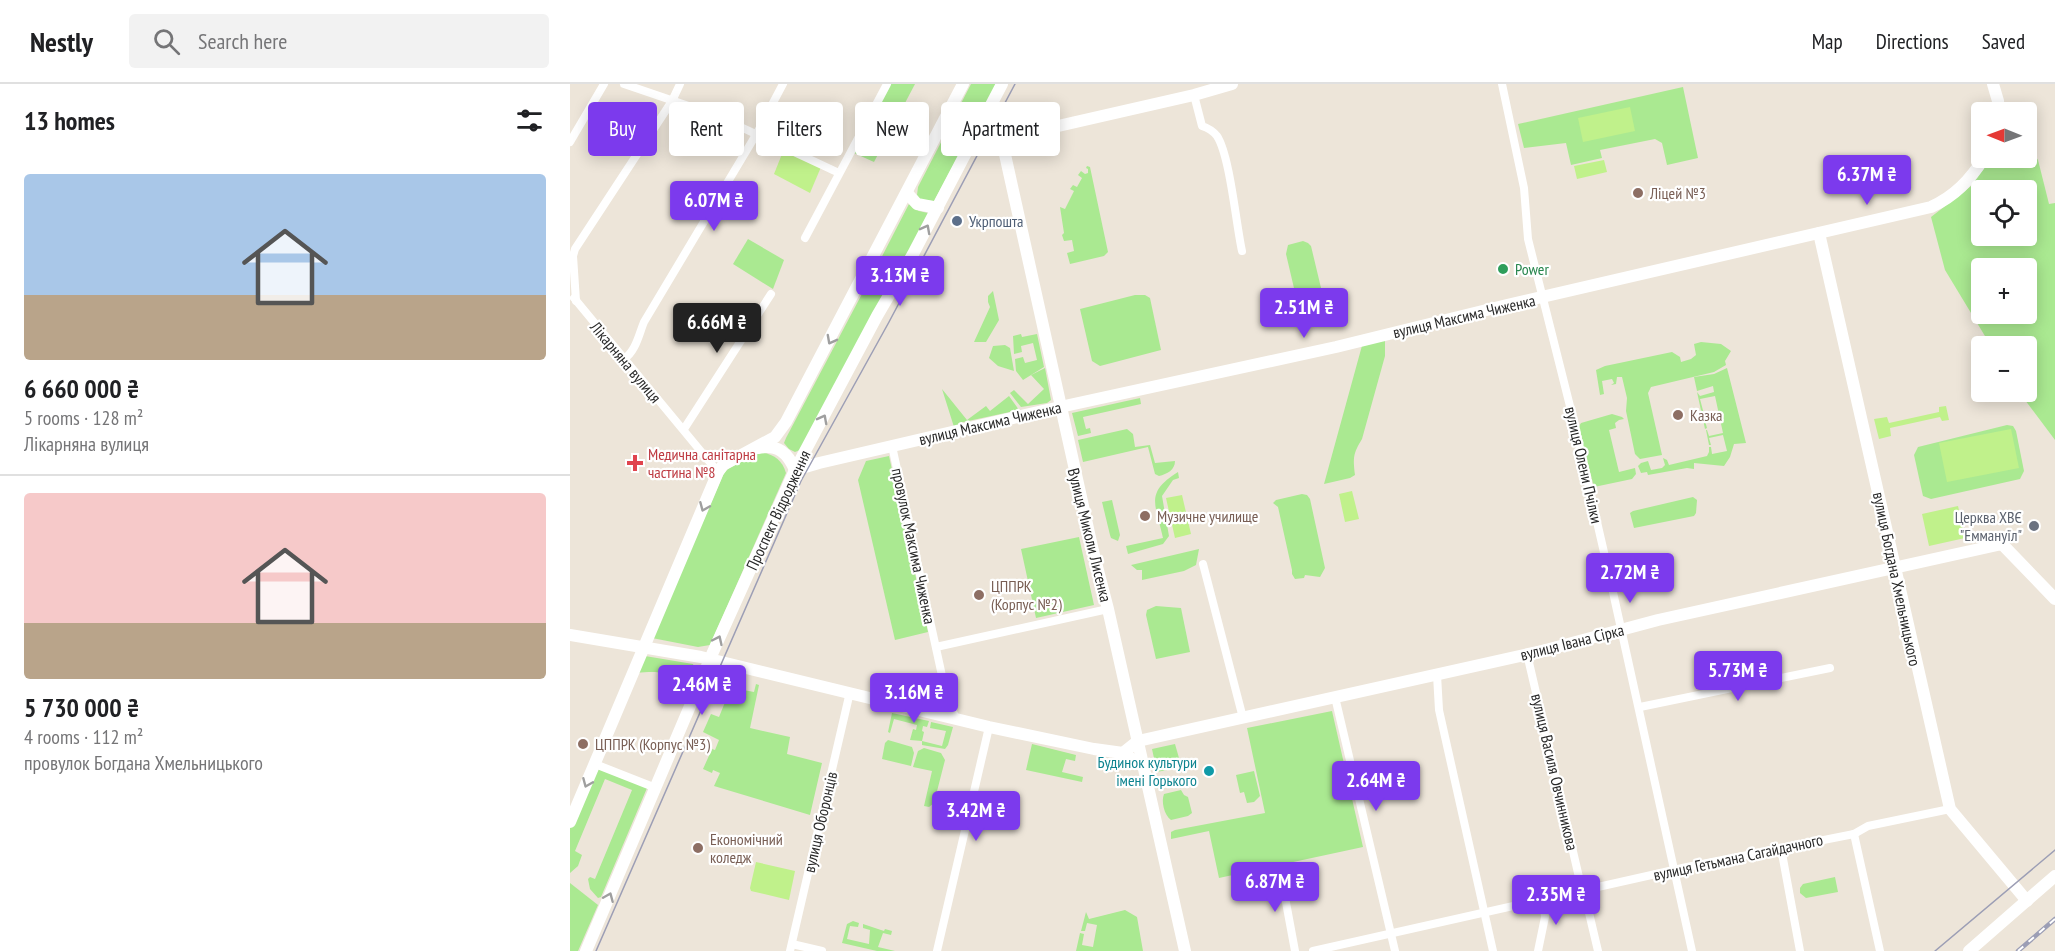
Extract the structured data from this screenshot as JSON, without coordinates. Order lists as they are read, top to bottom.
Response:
{
  "streets": {
    "street": [
      "вулиця Максима Чиженка",
      "Лікарняна вулиця",
      "вулиця Олени Пчілки",
      "Проспект Відродження",
      "Вулиця Миколи Лисенка",
      "провулок Максима Чиженка",
      "вулиця Богдана Хмельницького",
      "вулиця Івана Сірка",
      "вулиця Василя Овчинникова",
      "вулиця Оборонців",
      "вулиця Гетьмана Сагайдачного"
    ]
  },
  "crossings": [
    ["вулиця Максима Чиженка", "вулиця Олени Пчілки"],
    ["вулиця Максима Чиженка", "Проспект Відродження"],
    ["вулиця Максима Чиженка", "Вулиця Миколи Лисенка"],
    ["вулиця Максима Чиженка", "провулок Максима Чиженка"],
    ["вулиця Максима Чиженка", "вулиця Богдана Хмельницького"],
    ["Лікарняна вулиця", "Проспект Відродження"],
    ["вулиця Олени Пчілки", "вулиця Івана Сірка"],
    ["вулиця Олени Пчілки", "вулиця Гетьмана Сагайдачного"],
    ["Вулиця Миколи Лисенка", "провулок Максима Чиженка"],
    ["Вулиця Миколи Лисенка", "вулиця Івана Сірка"],
    ["вулиця Богдана Хмельницького", "вулиця Івана Сірка"],
    ["вулиця Богдана Хмельницького", "вулиця Гетьмана Сагайдачного"],
    ["вулиця Івана Сірка", "вулиця Василя Овчинникова"],
    ["вулиця Василя Овчинникова", "вулиця Гетьмана Сагайдачного"]
  ],
  "places": {
    "other": [
      "Ліцей №3",
      "Укрпошта",
      "Power",
      "Казка",
      "Музичне училище",
      "Церква ХВЄ \"Еммануїл\"",
      "ЦППРК (Корпус №2)",
      "ЦППРК (Корпус №3)",
      "Будинок культури імені Горького",
      "Економічний коледж"
    ],
    "health": ["Медична санітарна частина №8"]
  },
  "north": "left",
  "page": {
    "header": "Nestly",
    "search": "Search here",
    "nav": ["Map", "Directions", "Saved"],
    "heading": "13 homes",
    "map_buttons": ["+", "−"],
    "chip": [
      "Buy",
      "Rent",
      "Filters",
      "New",
      "Apartment"
    ],
    "price": [
      "6.37M ₴",
      "6.07M ₴",
      "3.13M ₴",
      "2.51M ₴",
      "6.66M ₴",
      "2.72M ₴",
      "5.73M ₴",
      "2.46M ₴",
      "3.16M ₴",
      "2.64M ₴",
      "3.42M ₴",
      "6.87M ₴",
      "2.35M ₴"
    ],
    "list": [
      {
        "name": "6 660 000 ₴",
        "note": "5 rooms · 128 m² · Лікарняна вулиця"
      },
      {
        "name": "5 730 000 ₴",
        "note": "4 rooms · 112 m² · провулок Богдана Хмельницького"
      }
    ]
  }
}
